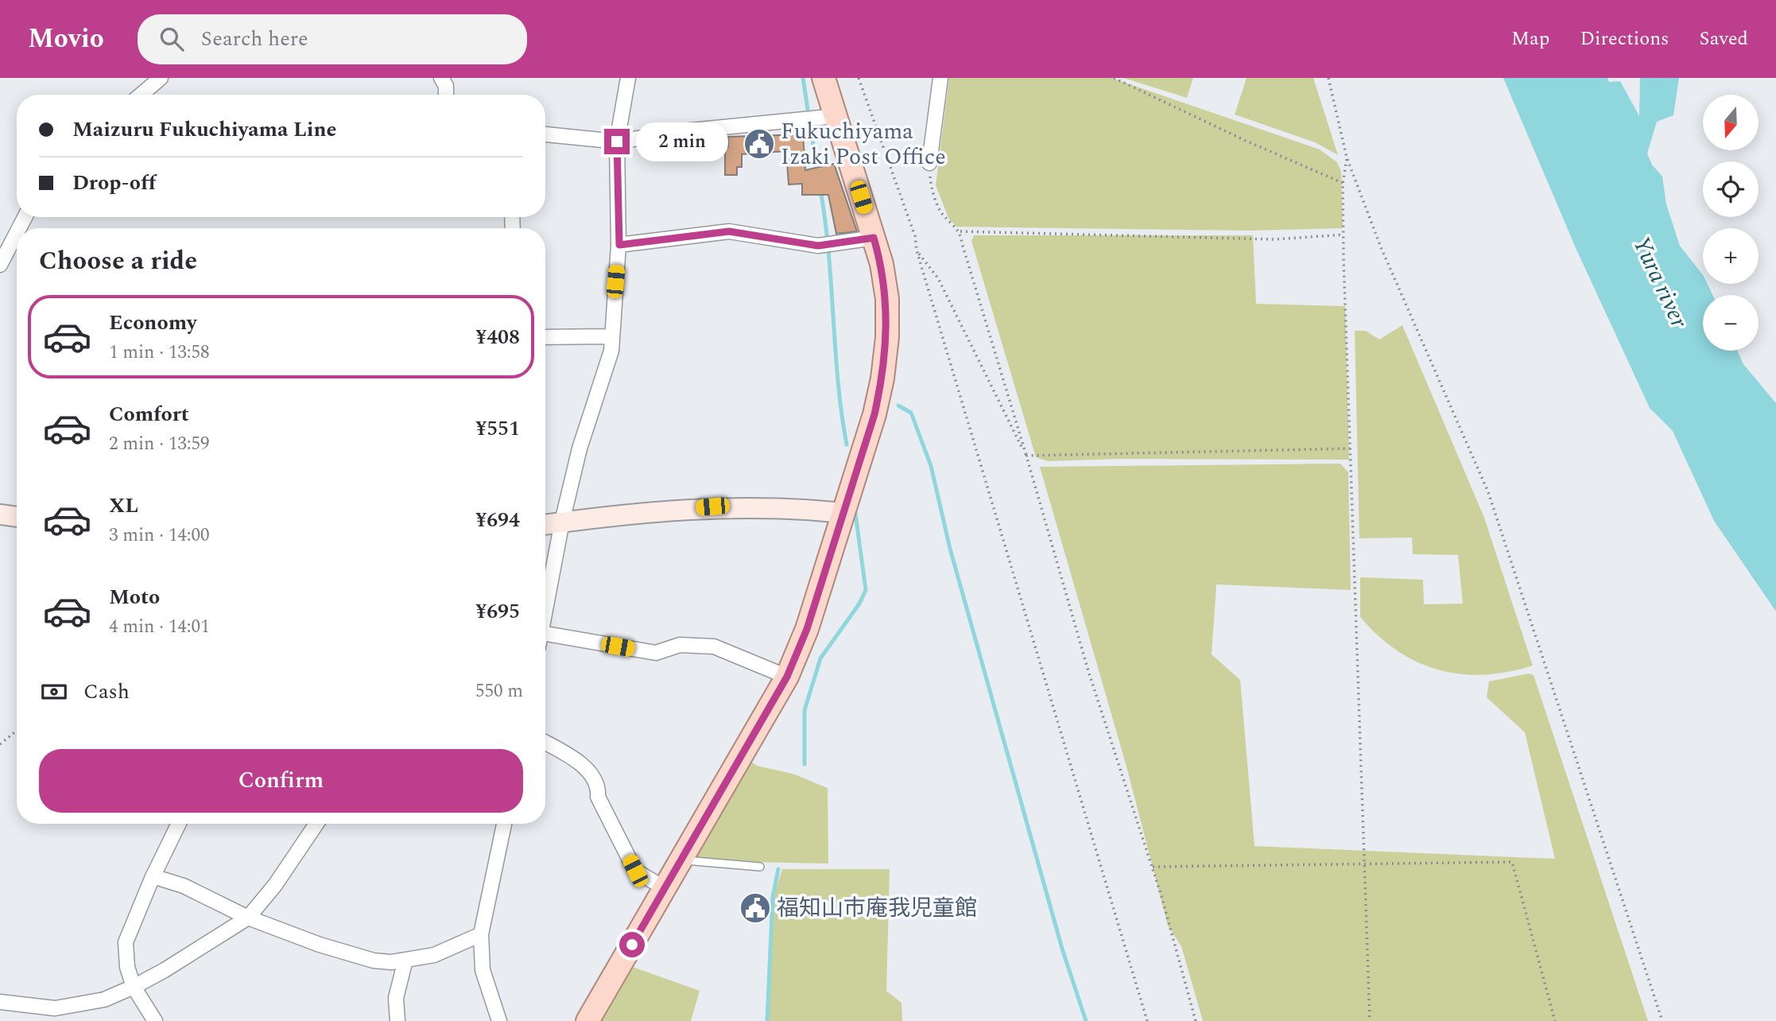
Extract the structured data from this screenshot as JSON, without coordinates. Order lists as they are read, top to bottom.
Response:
{
  "water": ["Yura river"],
  "places": {
    "public building": ["Fukuchiyama Izaki Post Office", "福知山市庵我児童館"]
  },
  "north": "bottom",
  "page": {
    "header": "Movio",
    "search": "Search here",
    "nav": ["Map", "Directions", "Saved"],
    "map_buttons": ["+", "−"],
    "banner": ["Maizuru Fukuchiyama Line", "Drop-off"],
    "bubble": "2 min",
    "heading": "Choose a ride",
    "list": [
      {
        "name": "Economy",
        "note": "1 min · 13:58",
        "value": "¥408"
      },
      {
        "name": "Comfort",
        "note": "2 min · 13:59",
        "value": "¥551"
      },
      {
        "name": "XL",
        "note": "3 min · 14:00",
        "value": "¥694"
      },
      {
        "name": "Moto",
        "note": "4 min · 14:01",
        "value": "¥695"
      }
    ],
    "pay": ["Cash", "550 m"],
    "buttons": "Confirm"
  }
}
